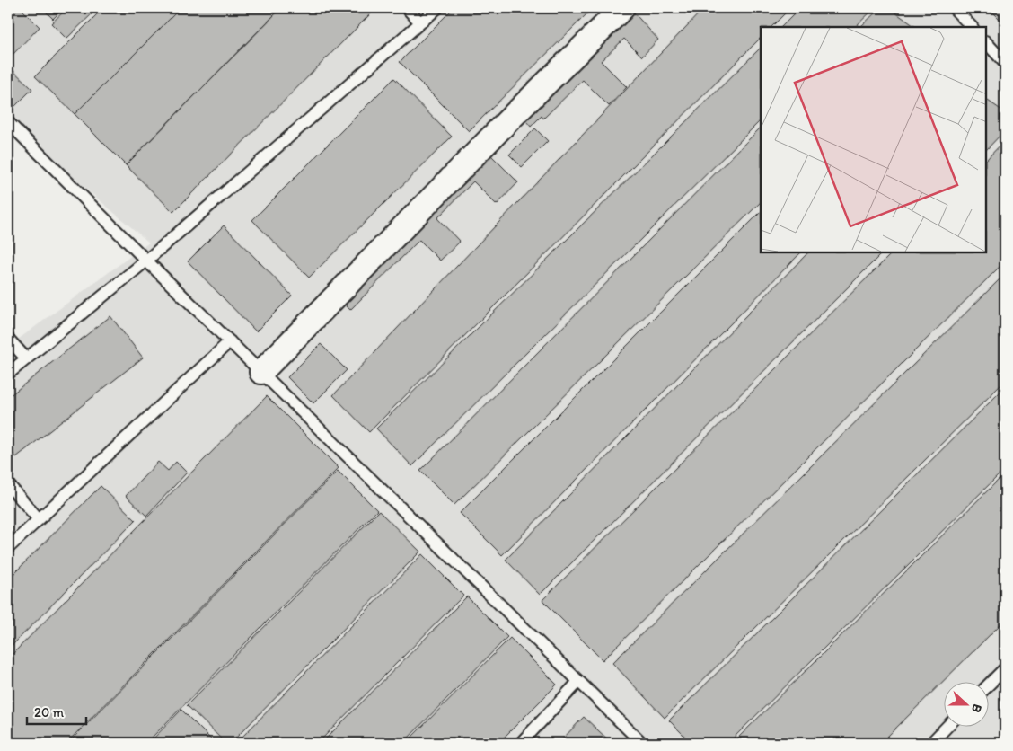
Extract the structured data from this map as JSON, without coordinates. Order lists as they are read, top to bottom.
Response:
{
  "scale_bar": "20 m",
  "north": "right"
}
